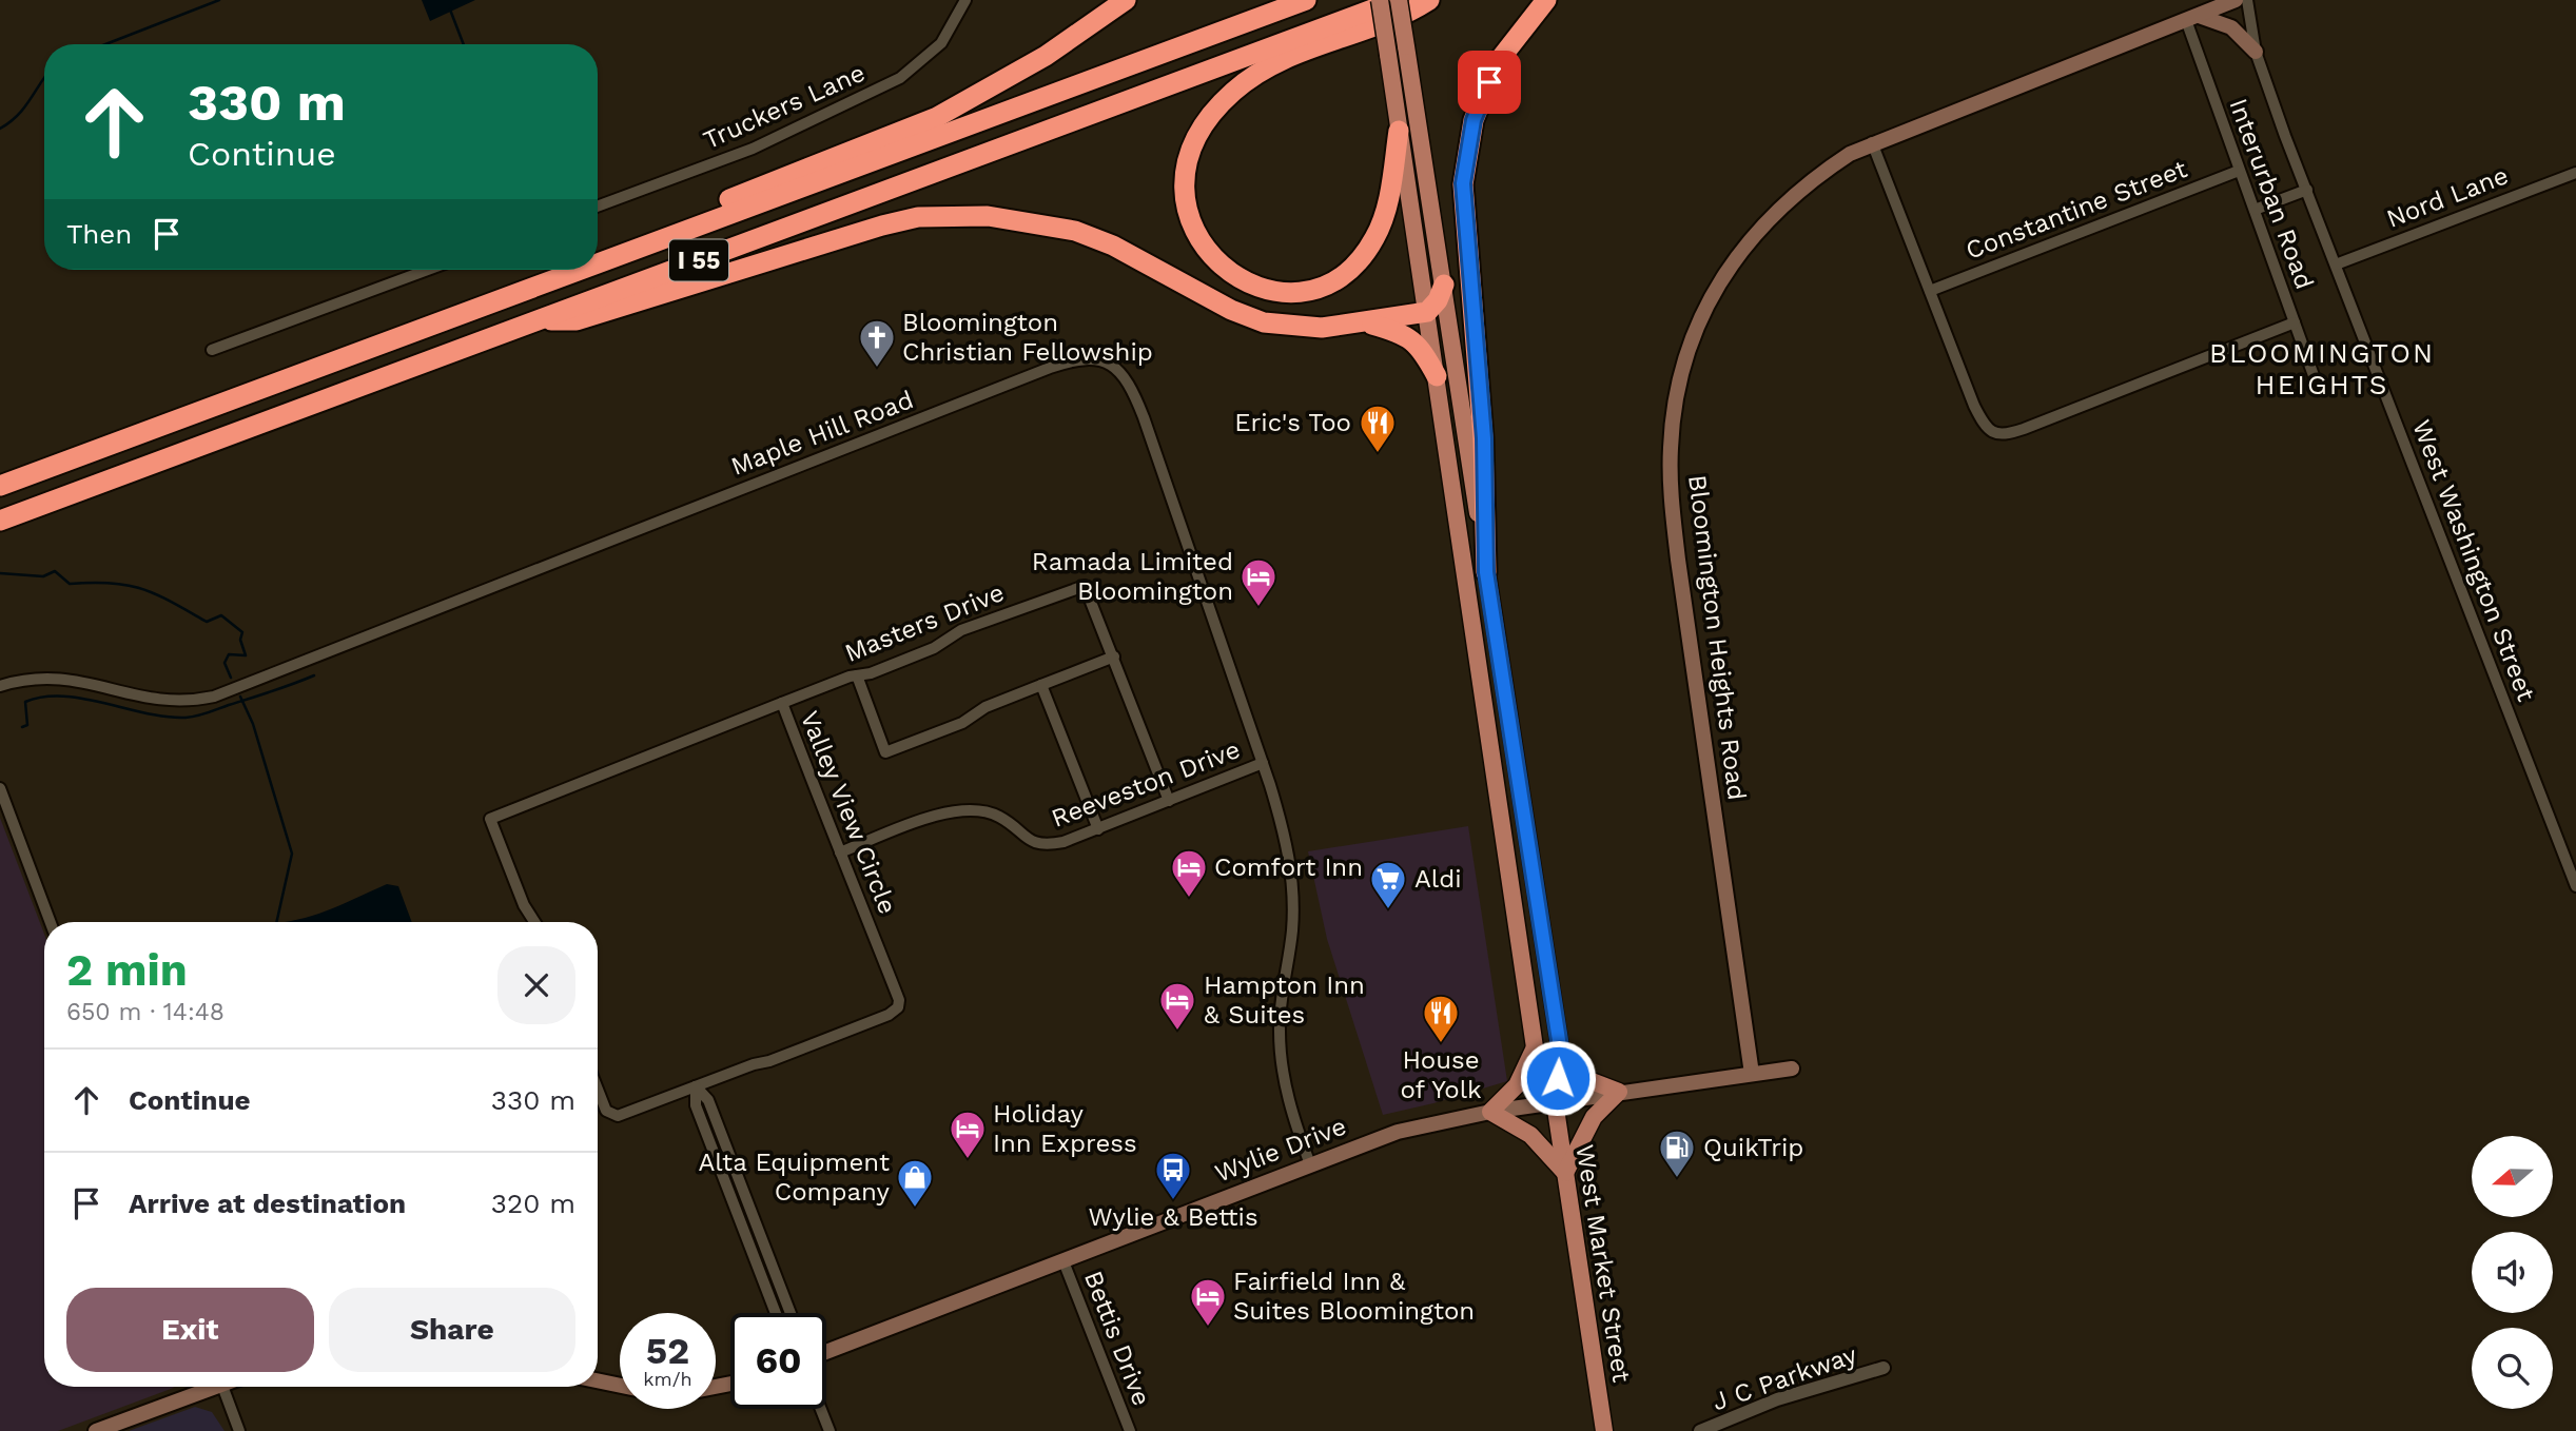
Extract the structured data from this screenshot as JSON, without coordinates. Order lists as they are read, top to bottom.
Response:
{
  "streets": {
    "highway": ["I 55"],
    "main road": ["Bloomington Heights Road", "Wylie Drive", "West Market Street"],
    "street": [
      "Truckers Lane",
      "Interurban Road",
      "Nord Lane",
      "Constantine Street",
      "Maple Hill Road",
      "West Washington Street",
      "Masters Drive",
      "Reeveston Drive",
      "Valley View Circle",
      "Bettis Drive",
      "J C Parkway"
    ]
  },
  "crossings": [
    ["Interurban Road", "Constantine Street"],
    ["Interurban Road", "Bloomington Heights Road"],
    ["Nord Lane", "West Washington Street"],
    ["I 55", "West Market Street"],
    ["Maple Hill Road", "Reeveston Drive"],
    ["Maple Hill Road", "Wylie Drive"],
    ["Masters Drive", "Valley View Circle"],
    ["Bloomington Heights Road", "Wylie Drive"],
    ["Reeveston Drive", "Valley View Circle"],
    ["Wylie Drive", "West Market Street"],
    ["Wylie Drive", "Bettis Drive"]
  ],
  "districts": ["BLOOMINGTON HEIGHTS"],
  "places": {
    "church": ["Bloomington Christian Fellowship"],
    "restaurant": ["Eric's Too", "House of Yolk"],
    "hotel": [
      "Ramada Limited Bloomington",
      "Comfort Inn",
      "Hampton Inn & Suites",
      "Holiday Inn Express",
      "Fairfield Inn & Suites Bloomington"
    ],
    "supermarket": ["Aldi"],
    "fuel station": ["QuikTrip"],
    "bus stop": ["Wylie & Bettis"],
    "shop": ["Alta Equipment Company"]
  },
  "north": "left",
  "page": {
    "turn": ["330 m", "Continue"],
    "then": "Then",
    "heading": ["2 min", "650 m · 14:48"],
    "list": [
      {
        "name": "Continue",
        "value": "330 m"
      },
      {
        "name": "Arrive at destination",
        "value": "320 m"
      }
    ],
    "buttons": ["Exit", "Share"],
    "speed": "52 km/h",
    "limit": "60"
  }
}
